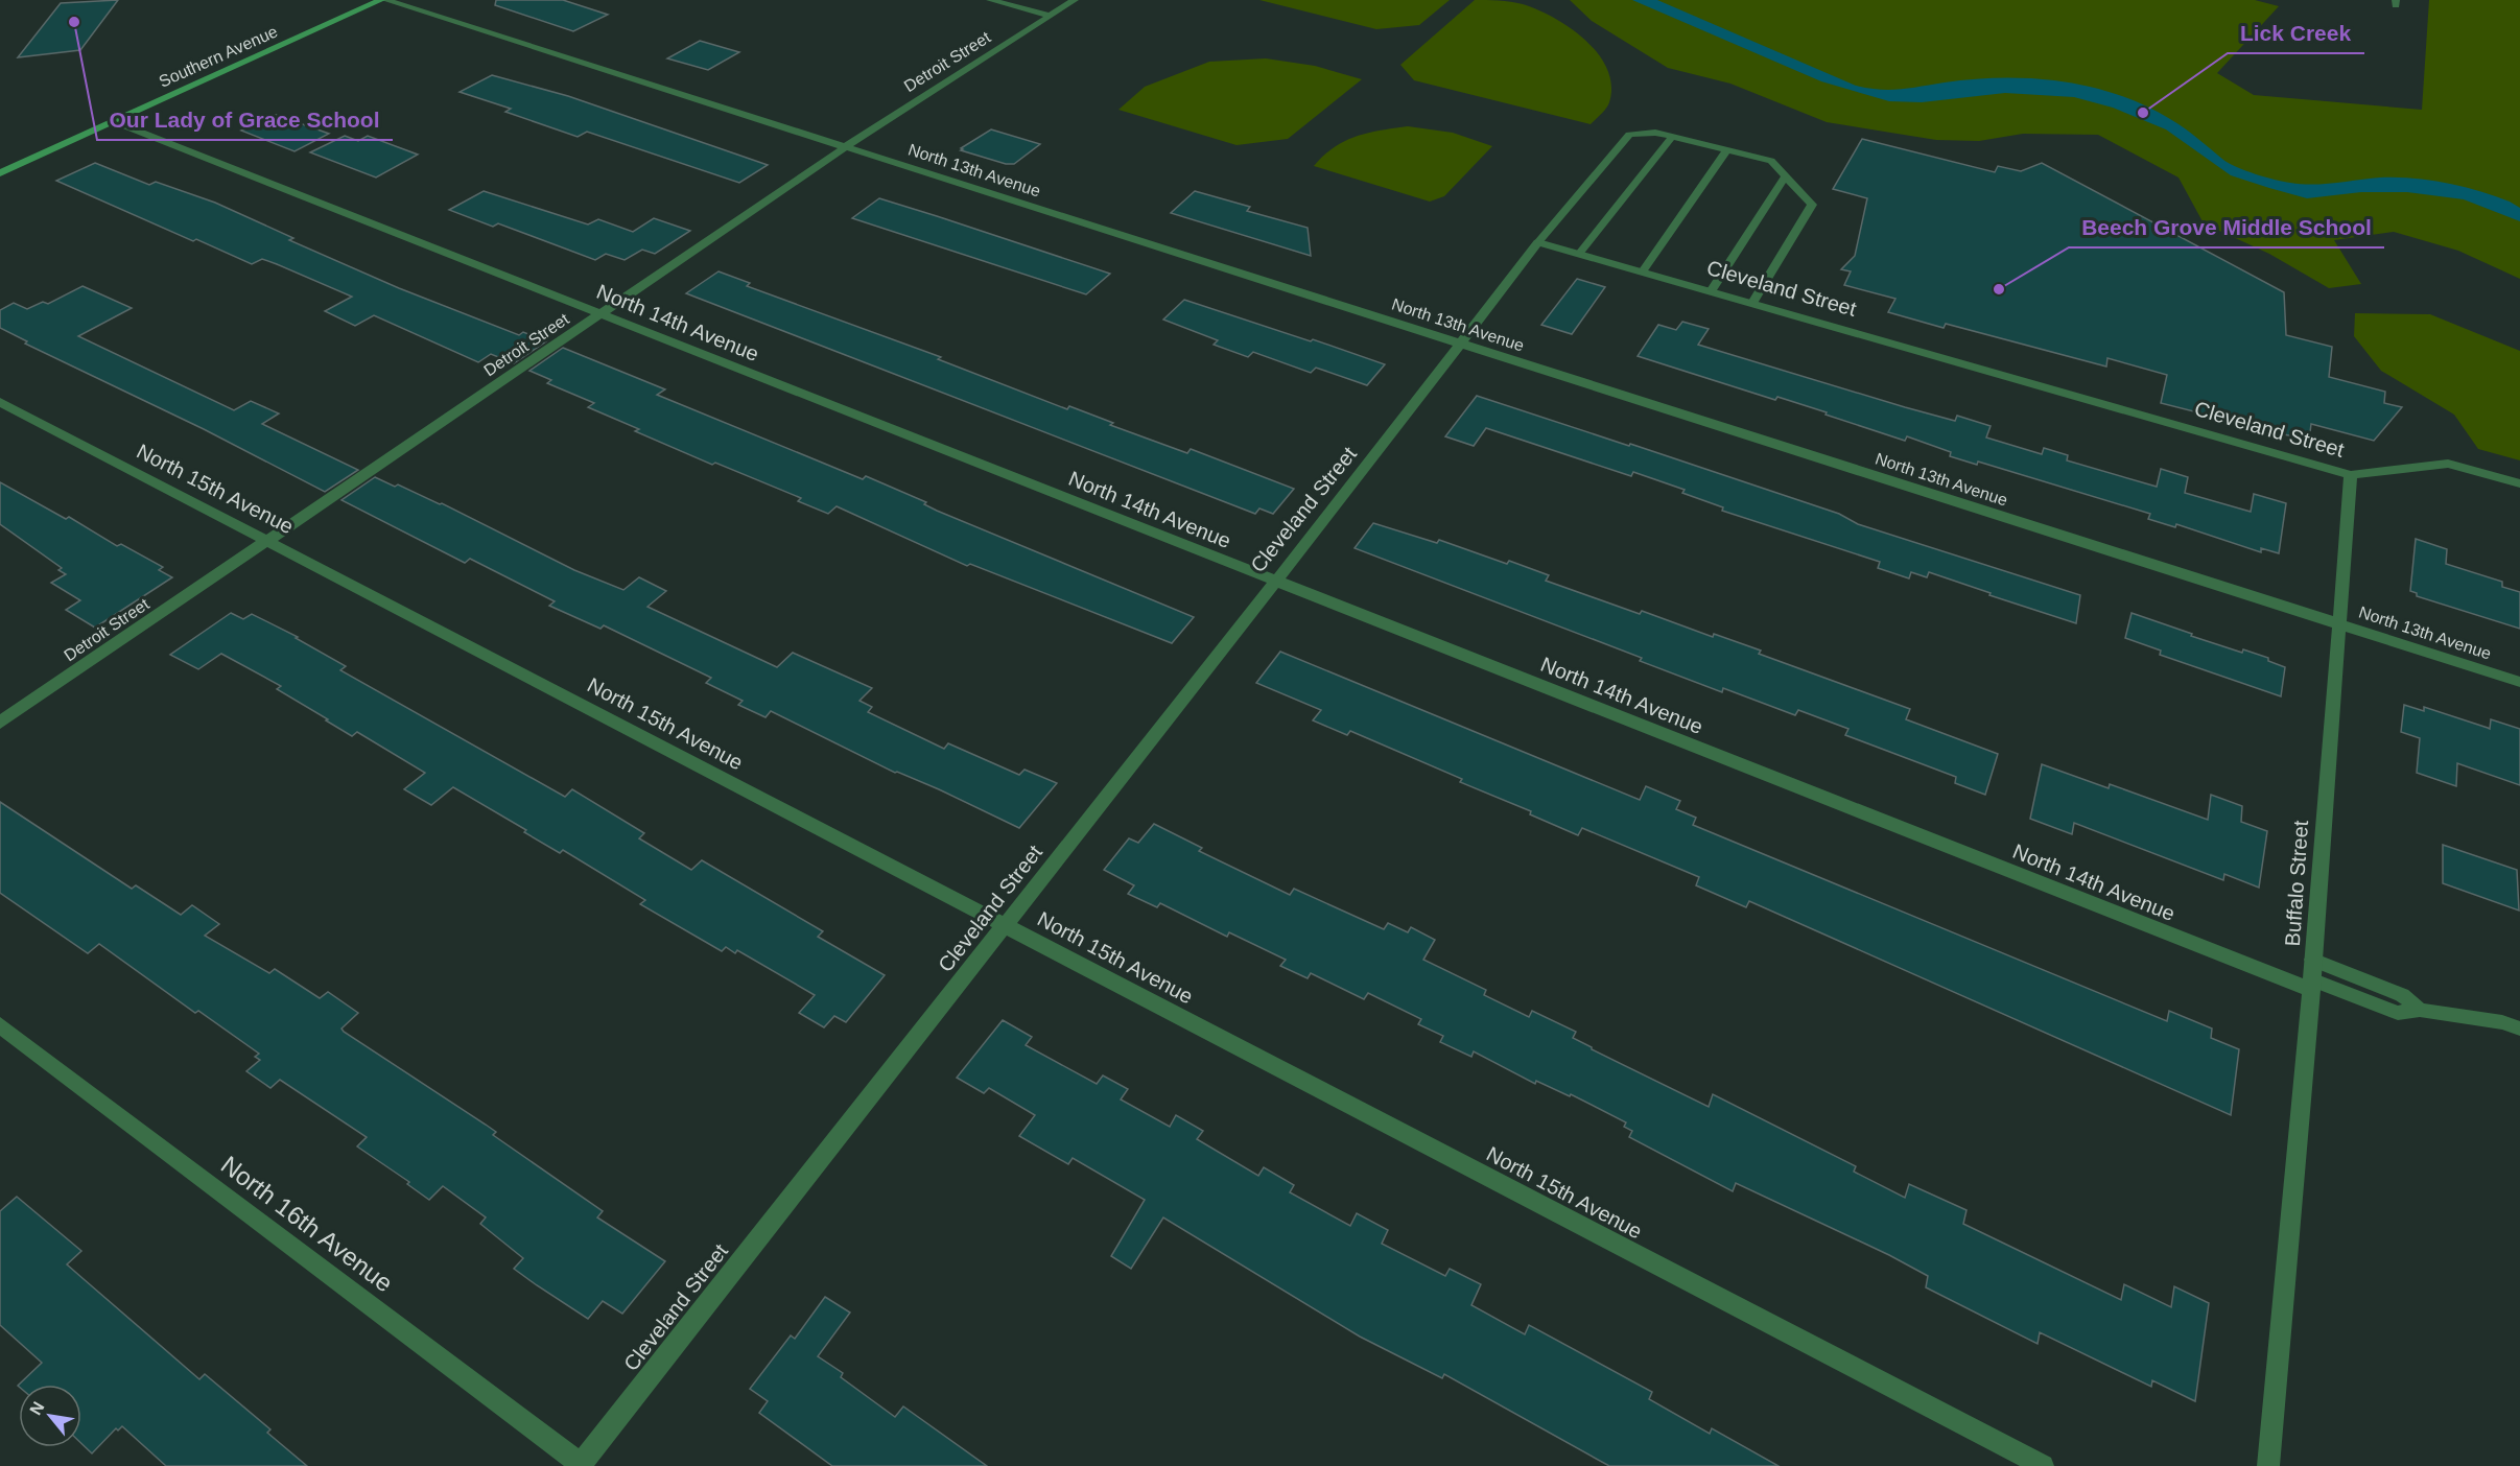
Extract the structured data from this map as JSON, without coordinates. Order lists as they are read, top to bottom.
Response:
{
  "streets": {
    "street": [
      "Southern Avenue",
      "Detroit Street",
      "North 13th Avenue",
      "Cleveland Street",
      "North 14th Avenue",
      "North 15th Avenue",
      "Buffalo Street",
      "North 16th Avenue"
    ]
  },
  "crossings": [
    ["Southern Avenue", "North 13th Avenue"],
    ["Southern Avenue", "North 14th Avenue"],
    ["Detroit Street", "North 13th Avenue"],
    ["Detroit Street", "North 14th Avenue"],
    ["Detroit Street", "North 15th Avenue"],
    ["North 13th Avenue", "Cleveland Street"],
    ["North 13th Avenue", "Buffalo Street"],
    ["Cleveland Street", "North 14th Avenue"],
    ["Cleveland Street", "North 15th Avenue"],
    ["Cleveland Street", "Buffalo Street"],
    ["Cleveland Street", "North 16th Avenue"],
    ["North 14th Avenue", "Buffalo Street"]
  ],
  "places": ["Our Lady of Grace School", "Lick Creek", "Beech Grove Middle School"],
  "north": "top left"
}
